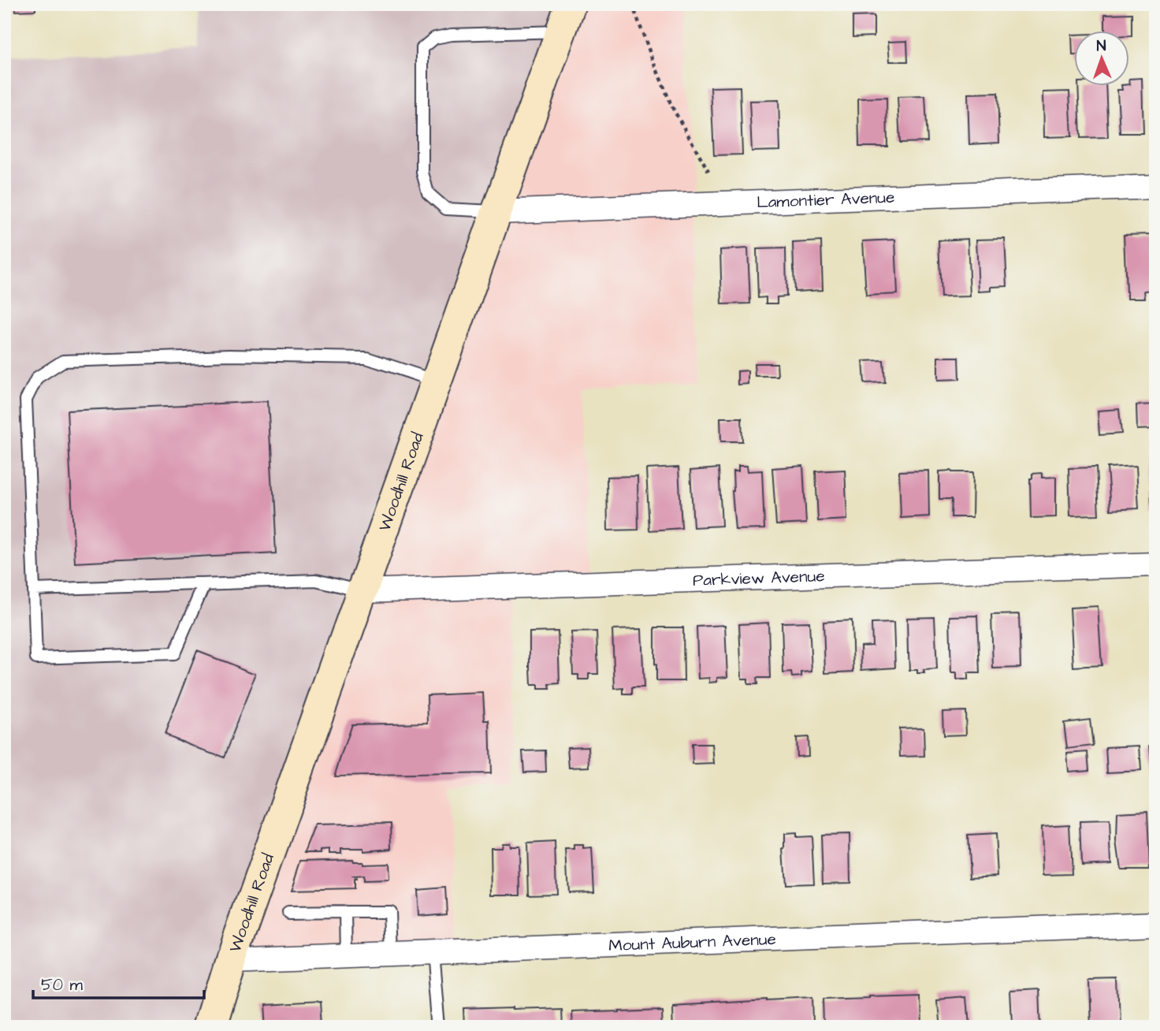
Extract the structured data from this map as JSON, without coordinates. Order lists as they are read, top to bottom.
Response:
{
  "streets": {
    "main road": ["Woodhill Road"],
    "street": ["Lamontier Avenue", "Parkview Avenue", "Mount Auburn Avenue"]
  },
  "crossings": [
    ["Lamontier Avenue", "Woodhill Road"],
    ["Woodhill Road", "Parkview Avenue"],
    ["Woodhill Road", "Mount Auburn Avenue"]
  ],
  "scale_bar": "50 m",
  "north": "top"
}
